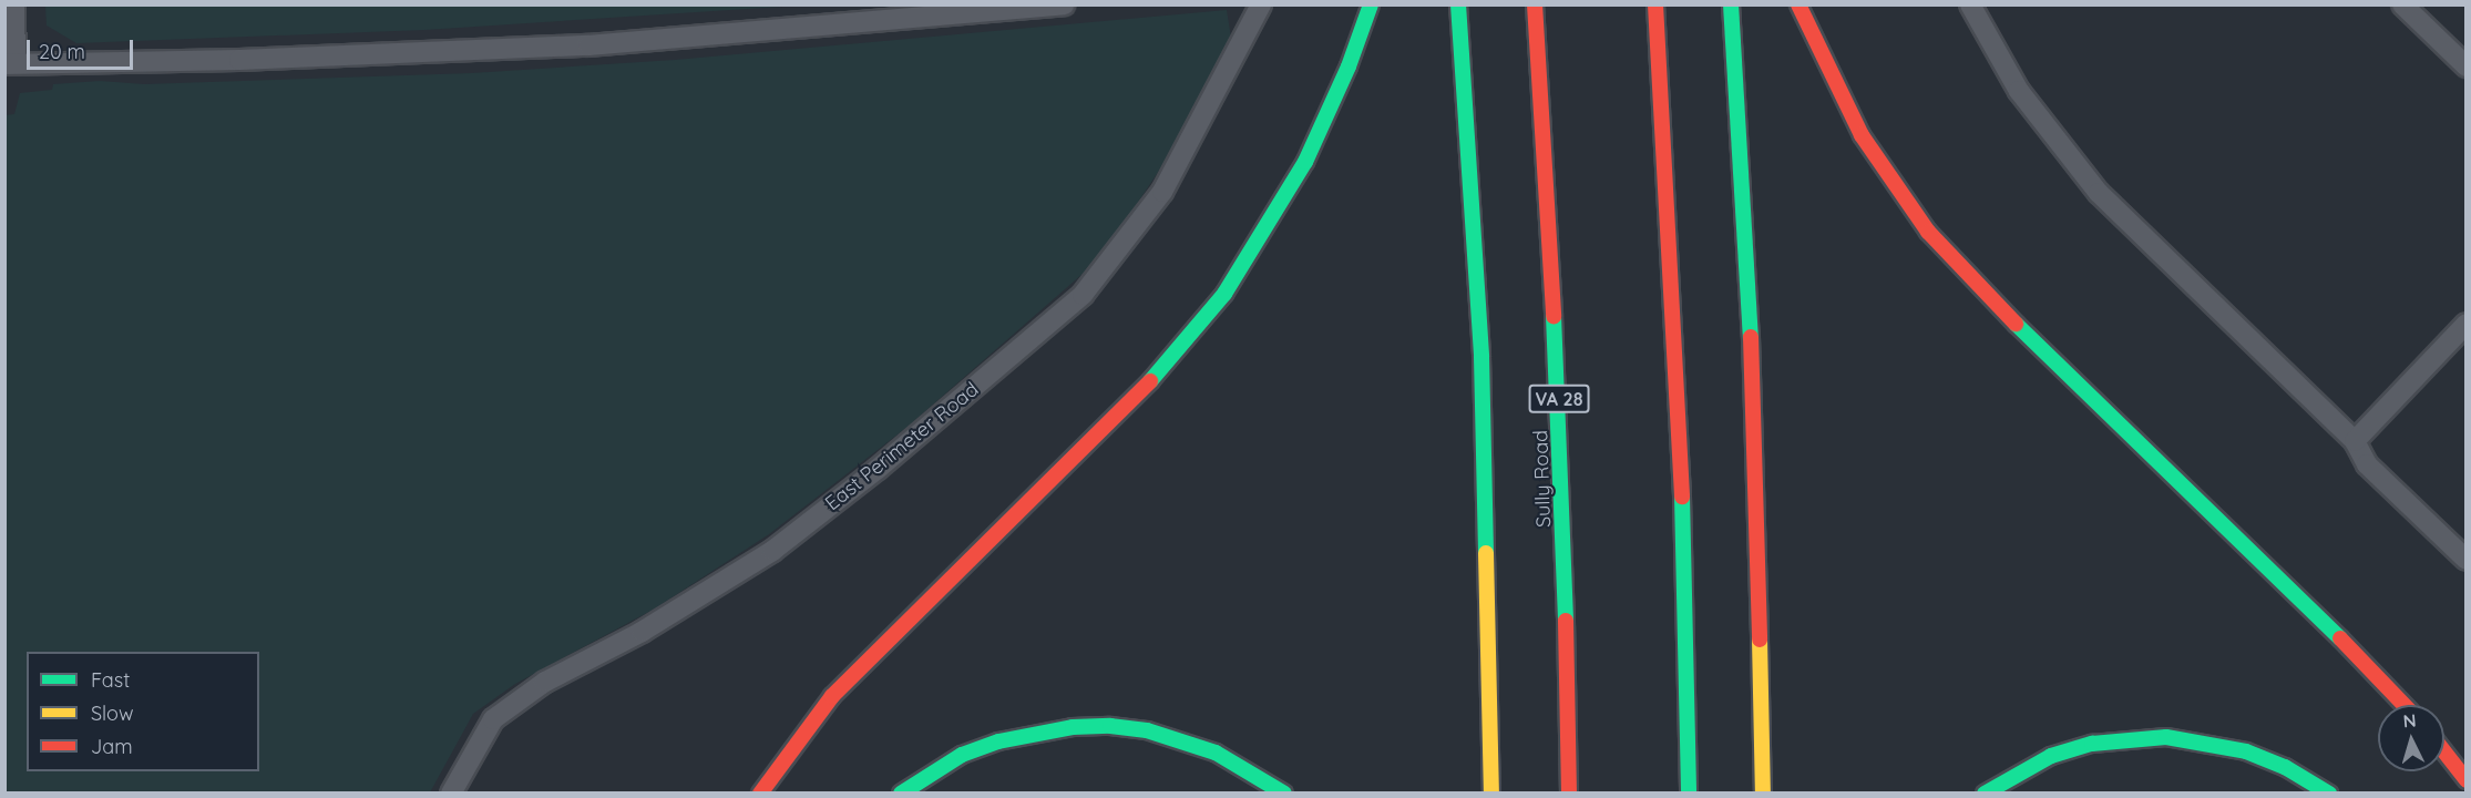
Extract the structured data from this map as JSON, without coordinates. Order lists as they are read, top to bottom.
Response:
{
  "streets": {
    "highway": ["VA 28", "Sully Road"],
    "lane": ["East Perimeter Road"]
  },
  "legend": ["Fast", "Slow", "Jam"],
  "scale_bar": "20 m",
  "north": "top"
}
